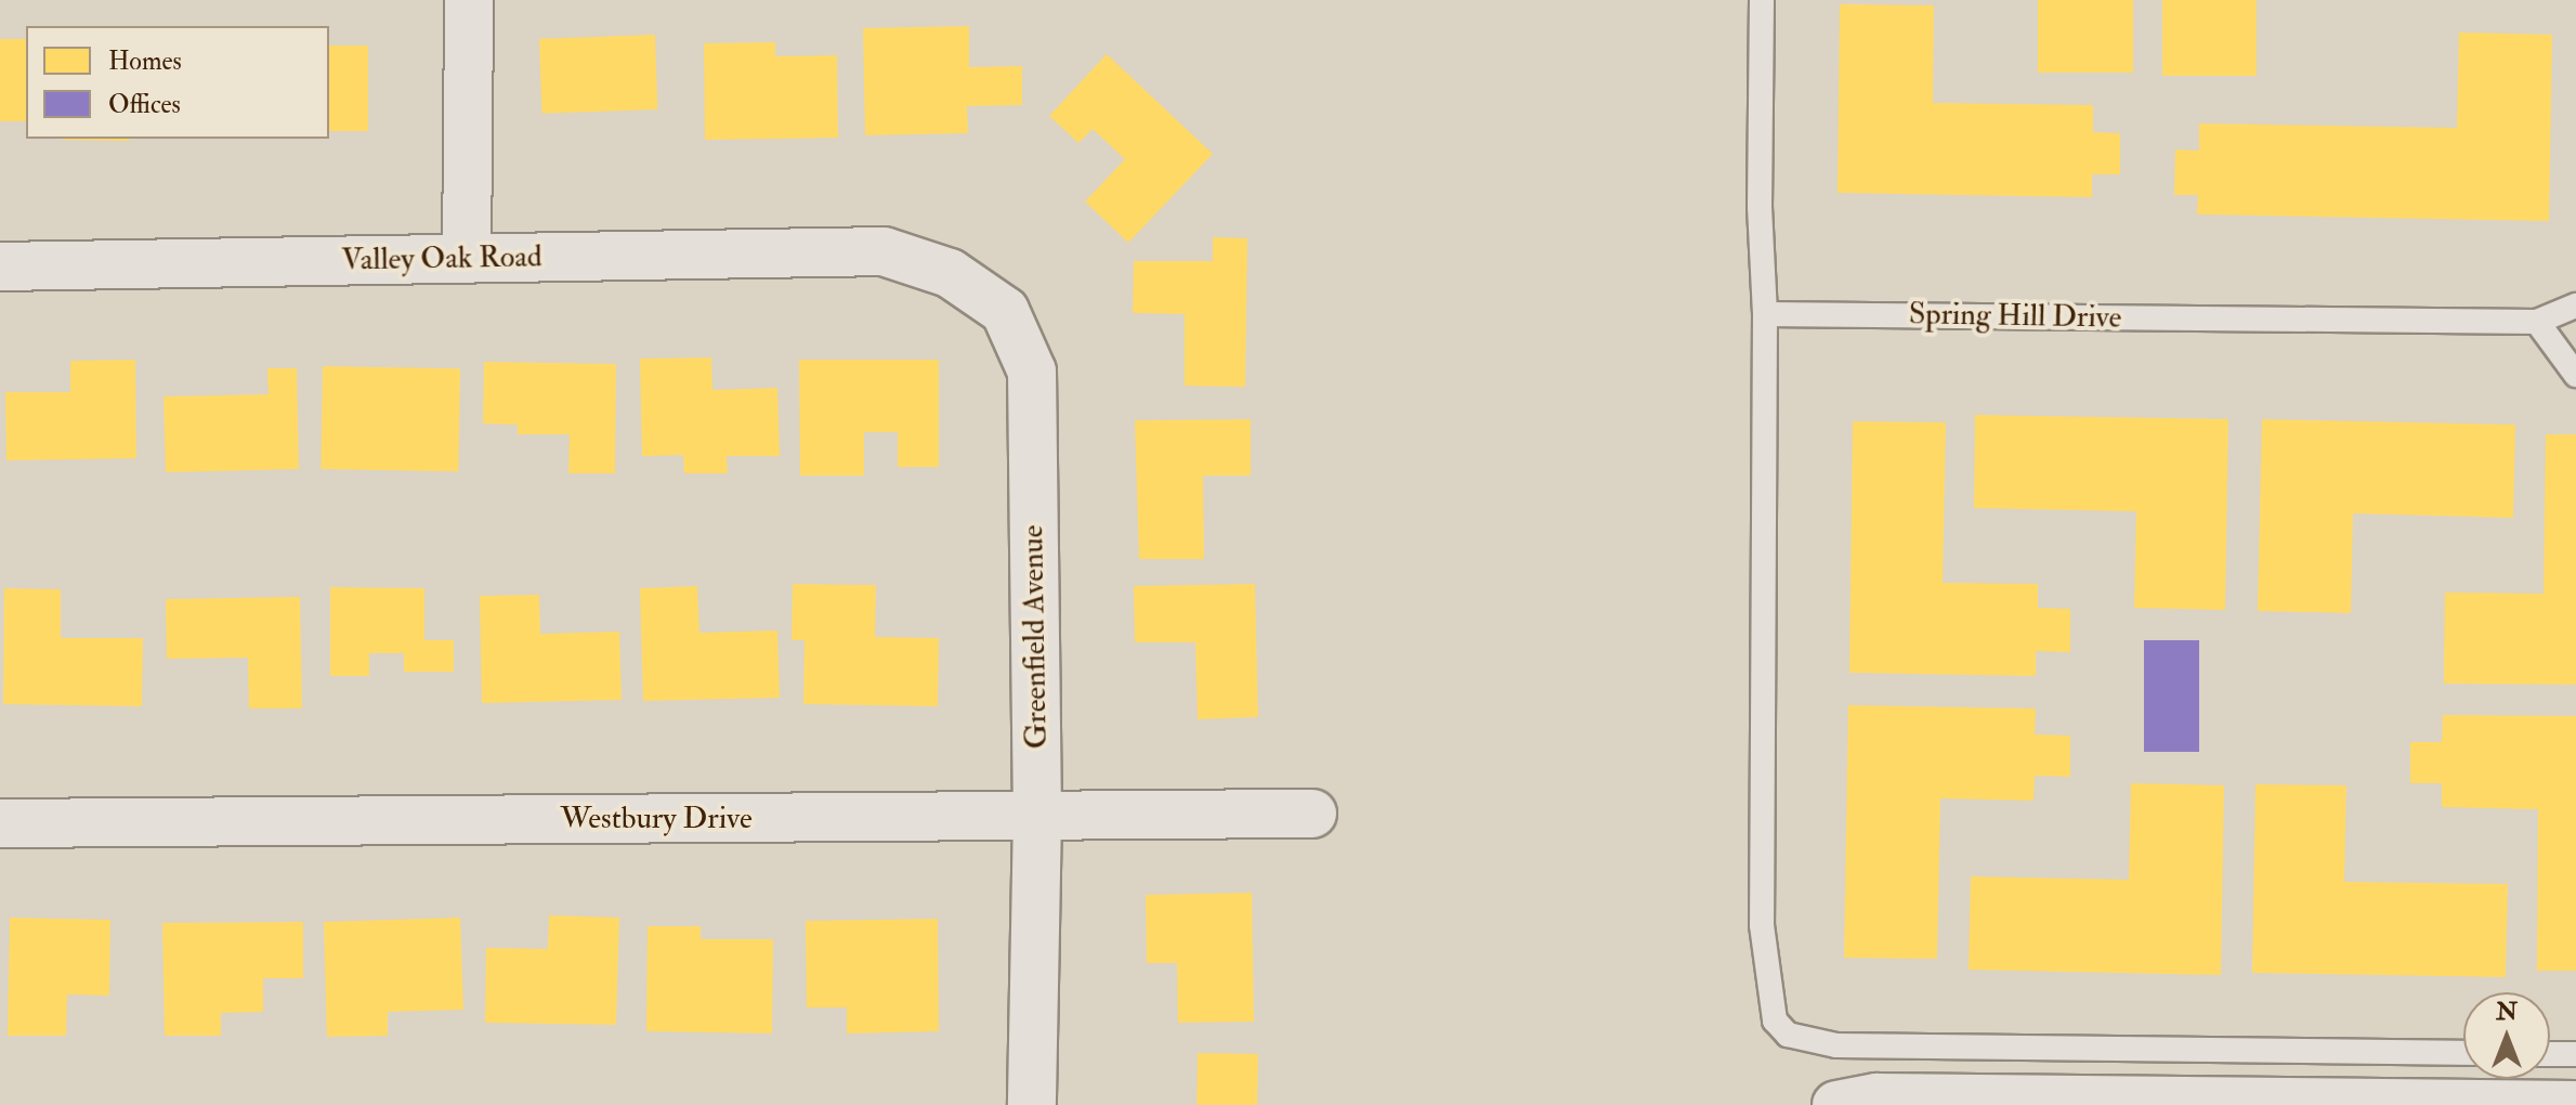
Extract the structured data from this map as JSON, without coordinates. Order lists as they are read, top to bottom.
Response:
{
  "streets": {
    "street": ["Valley Oak Road", "Greenfield Avenue", "Westbury Drive"],
    "lane": ["Spring Hill Drive"]
  },
  "crossings": [
    ["Valley Oak Road", "Greenfield Avenue"],
    ["Greenfield Avenue", "Westbury Drive"]
  ],
  "legend": ["Homes", "Offices"],
  "north": "top"
}
